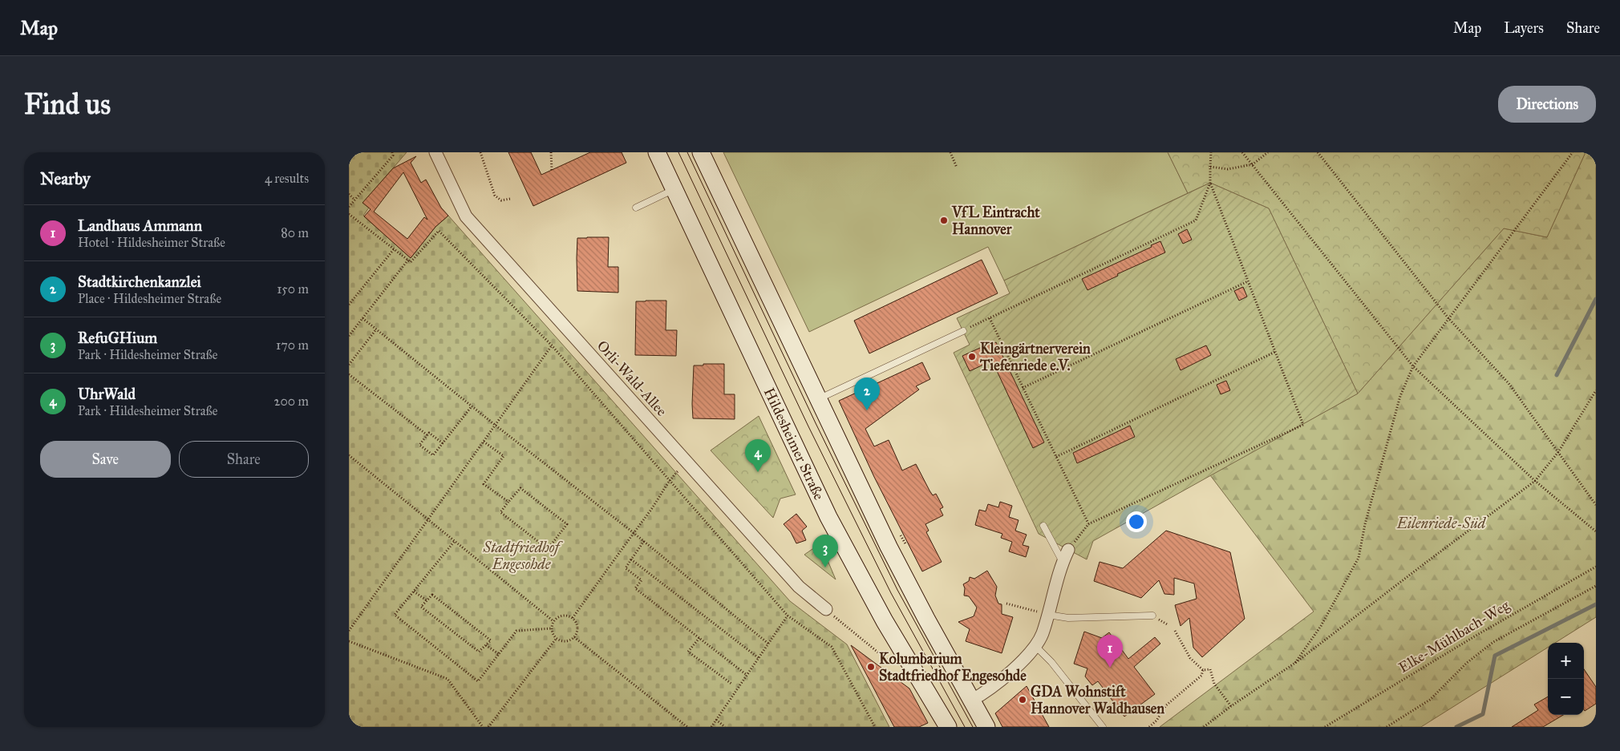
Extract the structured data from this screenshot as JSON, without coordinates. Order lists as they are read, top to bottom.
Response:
{
  "streets": {
    "main road": ["Hildesheimer Straße"],
    "street": ["Orli-Wald-Allee"],
    "path": ["Elke-Mühlbach-Weg"]
  },
  "parks": ["Eilenriede-Süd", "Stadtfriedhof Engesohde"],
  "places": [
    "VfL Eintracht Hannover",
    "Kleingärtnerverein Tiefenriede e.V.",
    "Kolumbarium Stadtfriedhof Engesohde",
    "GDA Wohnstift Hannover Waldhausen"
  ],
  "page": {
    "header": "Map",
    "nav": ["Map", "Layers", "Share"],
    "buttons": [
      "Directions",
      ["Save", "Share"]
    ],
    "title": "Find us",
    "heading": ["Nearby", "4 results"],
    "list": [
      {
        "mark": "1",
        "name": "Landhaus Ammann",
        "note": "Hotel · Hildesheimer Straße",
        "value": "80 m"
      },
      {
        "mark": "2",
        "name": "Stadtkirchenkanzlei",
        "note": "Place · Hildesheimer Straße",
        "value": "150 m"
      },
      {
        "mark": "3",
        "name": "RefuGHium",
        "note": "Park · Hildesheimer Straße",
        "value": "170 m"
      },
      {
        "mark": "4",
        "name": "UhrWald",
        "note": "Park · Hildesheimer Straße",
        "value": "200 m"
      }
    ],
    "pins": [
      "2",
      "4",
      "3",
      "1"
    ],
    "map_buttons": ["+", "−"]
  }
}
